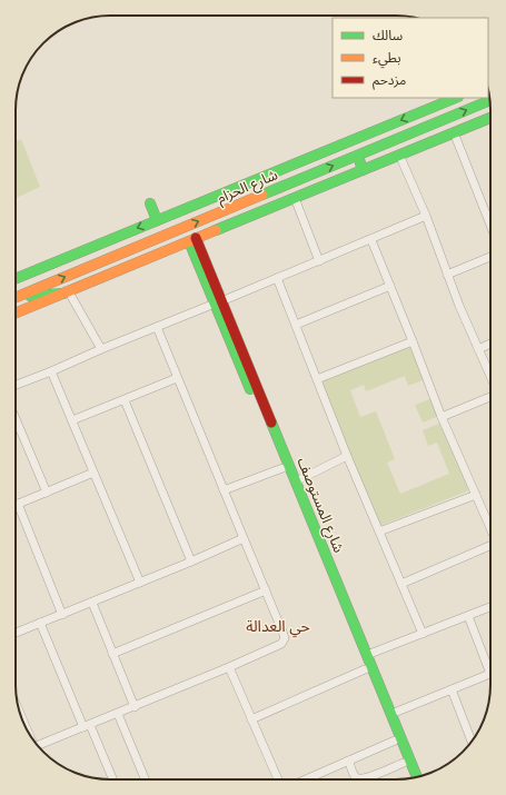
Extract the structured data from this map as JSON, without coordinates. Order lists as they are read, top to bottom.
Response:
{
  "streets": {
    "main road": ["شارع الحزام", "شارع المستوصف"]
  },
  "districts": ["حي العدالة"],
  "legend": ["سالك", "بطيء", "مزدحم"]
}
